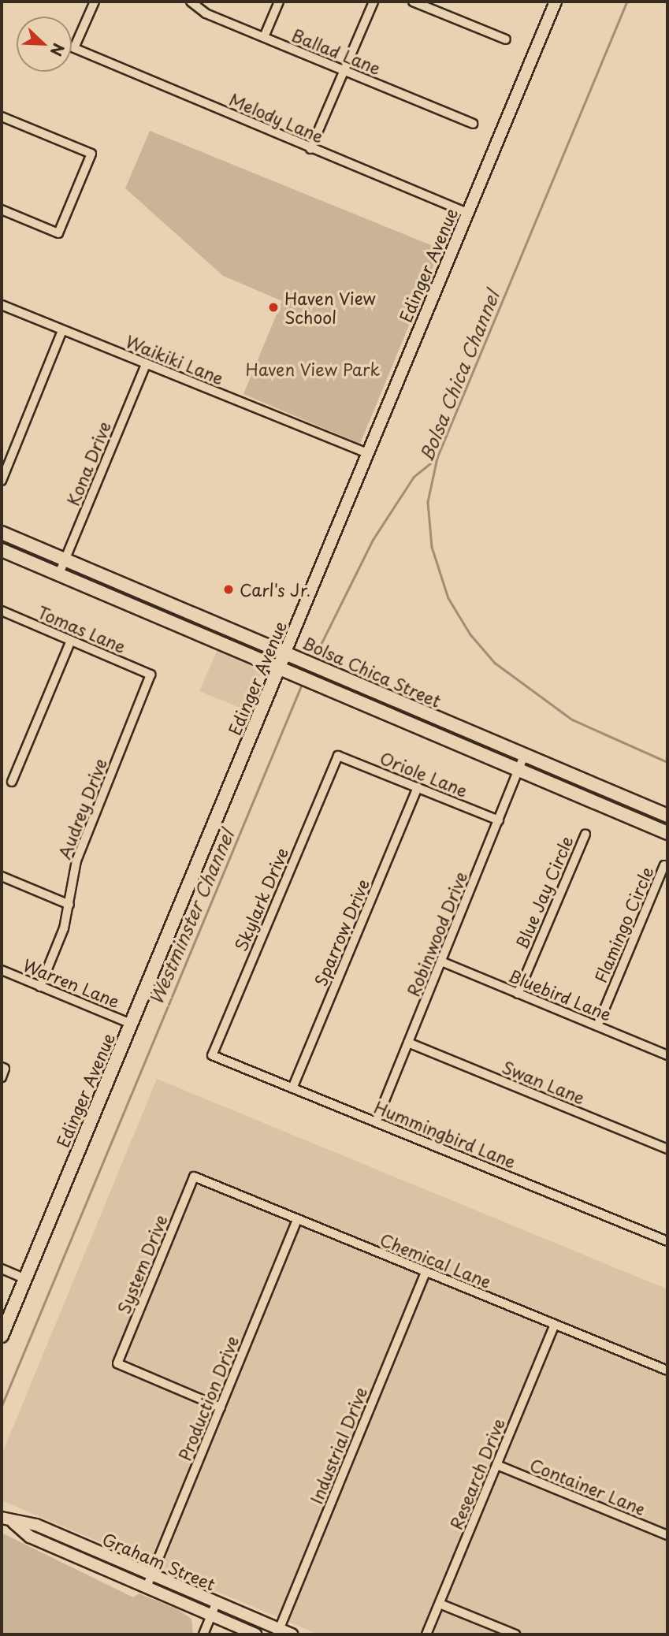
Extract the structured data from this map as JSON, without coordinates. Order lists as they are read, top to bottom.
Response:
{
  "streets": {
    "main road": ["Edinger Avenue", "Bolsa Chica Street", "Graham Street"],
    "street": [
      "Ballad Lane",
      "Melody Lane",
      "Waikiki Lane",
      "Kona Drive",
      "Tomas Lane",
      "Oriole Lane",
      "Audrey Drive",
      "Blue Jay Circle",
      "Skylark Drive",
      "Flamingo Circle",
      "Sparrow Drive",
      "Robinwood Drive",
      "Warren Lane",
      "Bluebird Lane",
      "Swan Lane",
      "Hummingbird Lane",
      "Chemical Lane",
      "System Drive",
      "Production Drive",
      "Industrial Drive",
      "Research Drive",
      "Container Lane"
    ]
  },
  "crossings": [
    ["Melody Lane", "Edinger Avenue"],
    ["Edinger Avenue", "Waikiki Lane"],
    ["Edinger Avenue", "Bolsa Chica Street"],
    ["Edinger Avenue", "Warren Lane"],
    ["Waikiki Lane", "Kona Drive"],
    ["Kona Drive", "Bolsa Chica Street"],
    ["Tomas Lane", "Audrey Drive"],
    ["Bolsa Chica Street", "Robinwood Drive"],
    ["Oriole Lane", "Skylark Drive"],
    ["Oriole Lane", "Sparrow Drive"],
    ["Oriole Lane", "Robinwood Drive"],
    ["Audrey Drive", "Warren Lane"],
    ["Blue Jay Circle", "Bluebird Lane"],
    ["Skylark Drive", "Hummingbird Lane"],
    ["Flamingo Circle", "Bluebird Lane"],
    ["Sparrow Drive", "Hummingbird Lane"],
    ["Robinwood Drive", "Bluebird Lane"],
    ["Robinwood Drive", "Swan Lane"],
    ["Robinwood Drive", "Hummingbird Lane"],
    ["Chemical Lane", "System Drive"],
    ["Chemical Lane", "Production Drive"],
    ["Chemical Lane", "Industrial Drive"],
    ["Chemical Lane", "Research Drive"],
    ["System Drive", "Production Drive"],
    ["Production Drive", "Graham Street"],
    ["Industrial Drive", "Graham Street"],
    ["Research Drive", "Container Lane"]
  ],
  "water": ["Bolsa Chica Channel", "Westminster Channel"],
  "parks": ["Haven View Park"],
  "places": ["Haven View School", "Carl's Jr."],
  "north": "bottom right"
}
